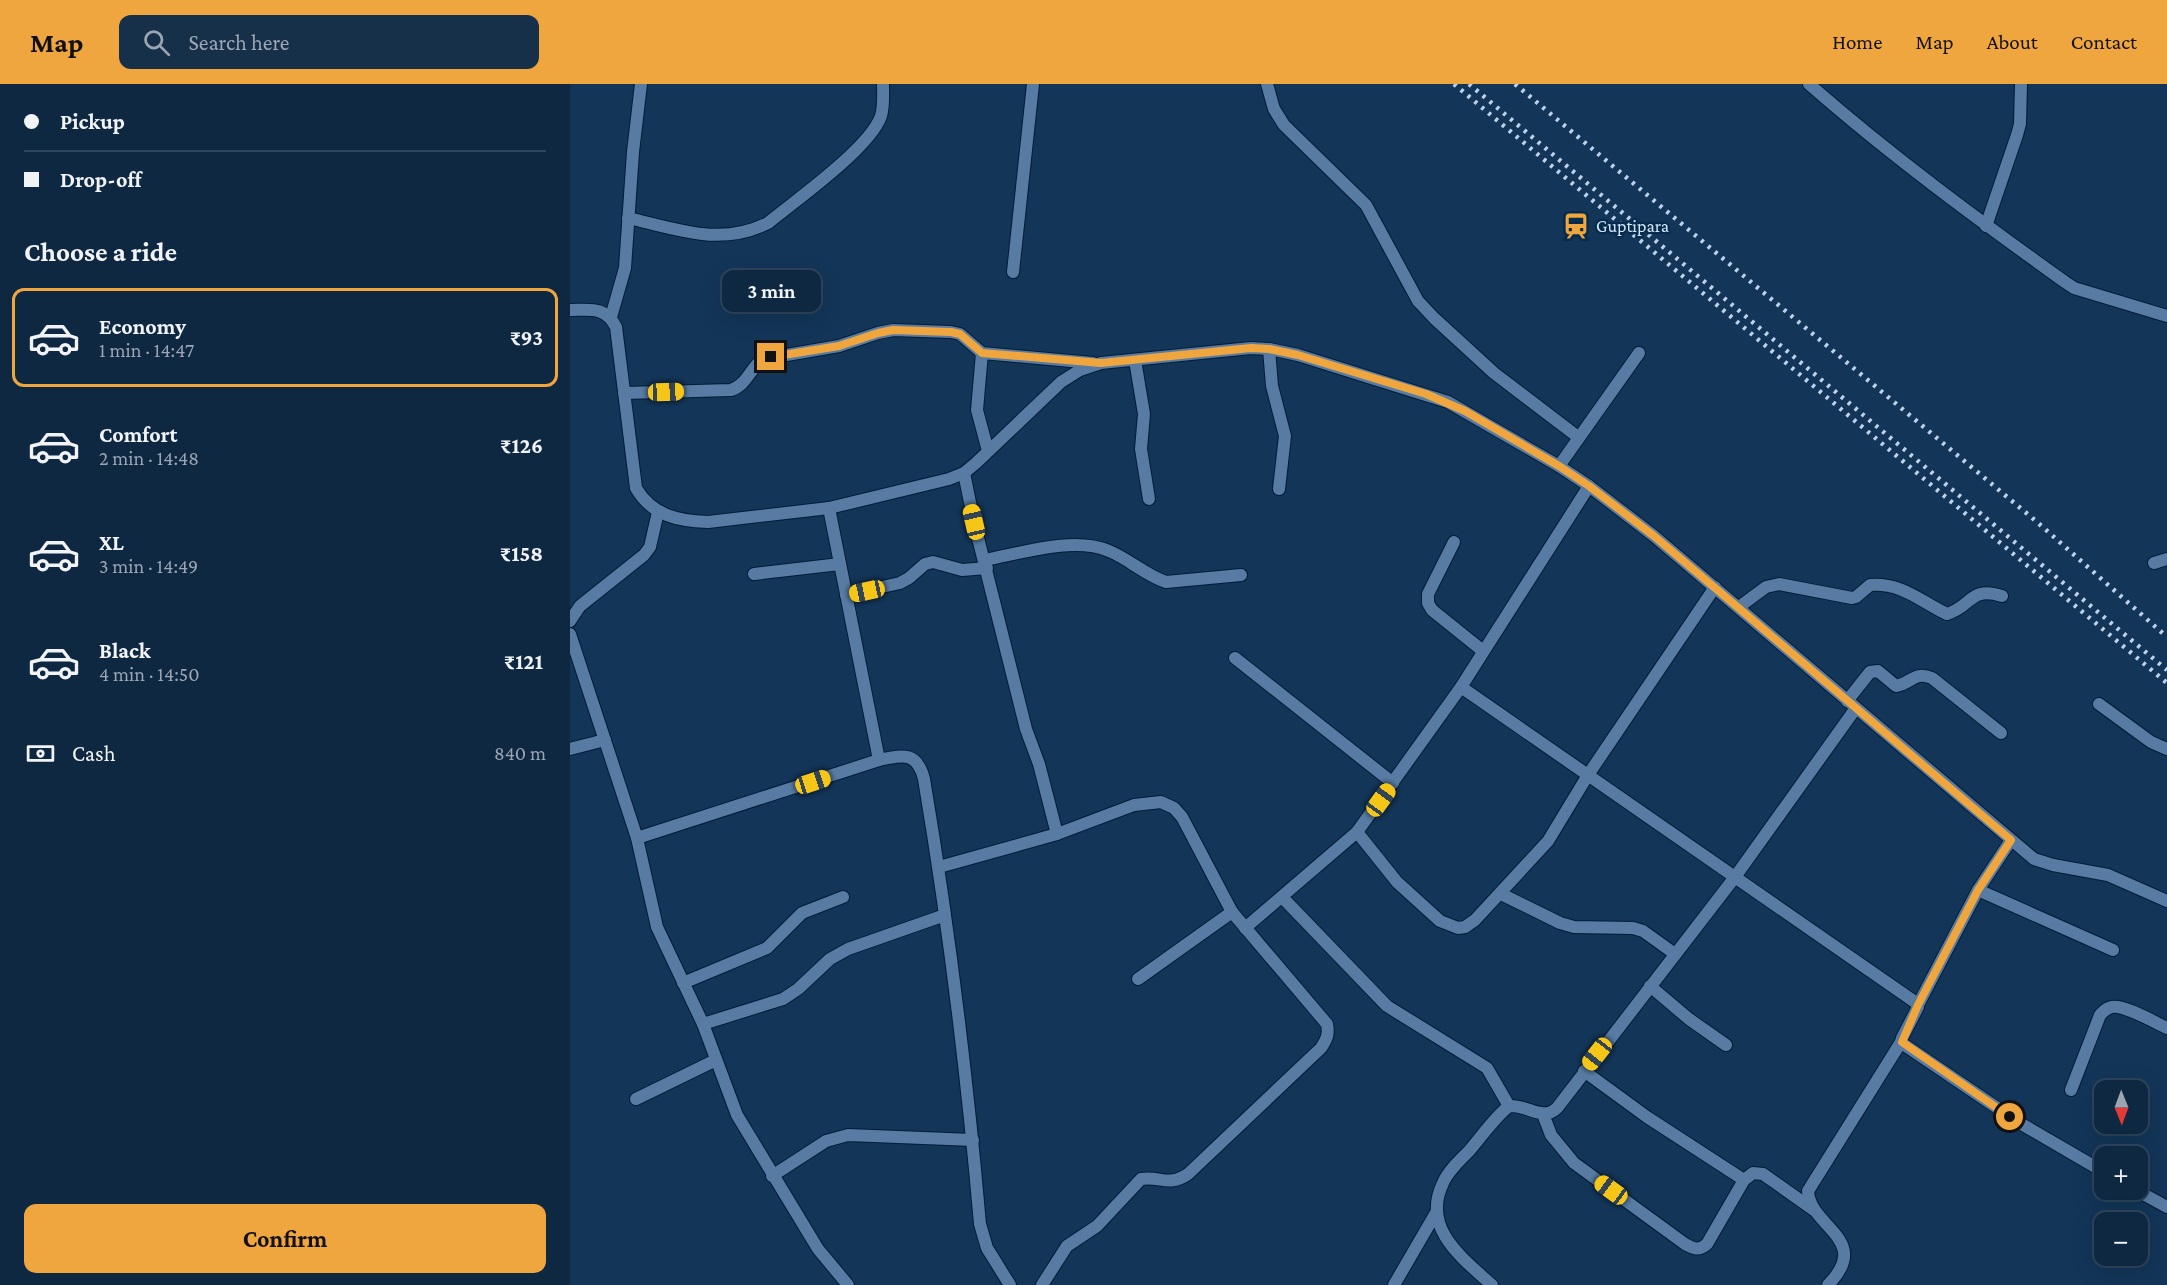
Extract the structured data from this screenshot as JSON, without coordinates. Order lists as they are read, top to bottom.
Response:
{
  "places": {
    "station": ["Guptipara"]
  },
  "north": "bottom",
  "page": {
    "header": "Map",
    "search": "Search here",
    "nav": [
      "Home",
      "Map",
      "About",
      "Contact"
    ],
    "banner": ["Pickup", "Drop-off"],
    "heading": "Choose a ride",
    "bubble": "3 min",
    "list": [
      {
        "name": "Economy",
        "note": "1 min · 14:47",
        "value": "₹93"
      },
      {
        "name": "Comfort",
        "note": "2 min · 14:48",
        "value": "₹126"
      },
      {
        "name": "XL",
        "note": "3 min · 14:49",
        "value": "₹158"
      },
      {
        "name": "Black",
        "note": "4 min · 14:50",
        "value": "₹121"
      }
    ],
    "pay": ["Cash", "840 m"],
    "map_buttons": ["+", "−"],
    "buttons": "Confirm"
  }
}
